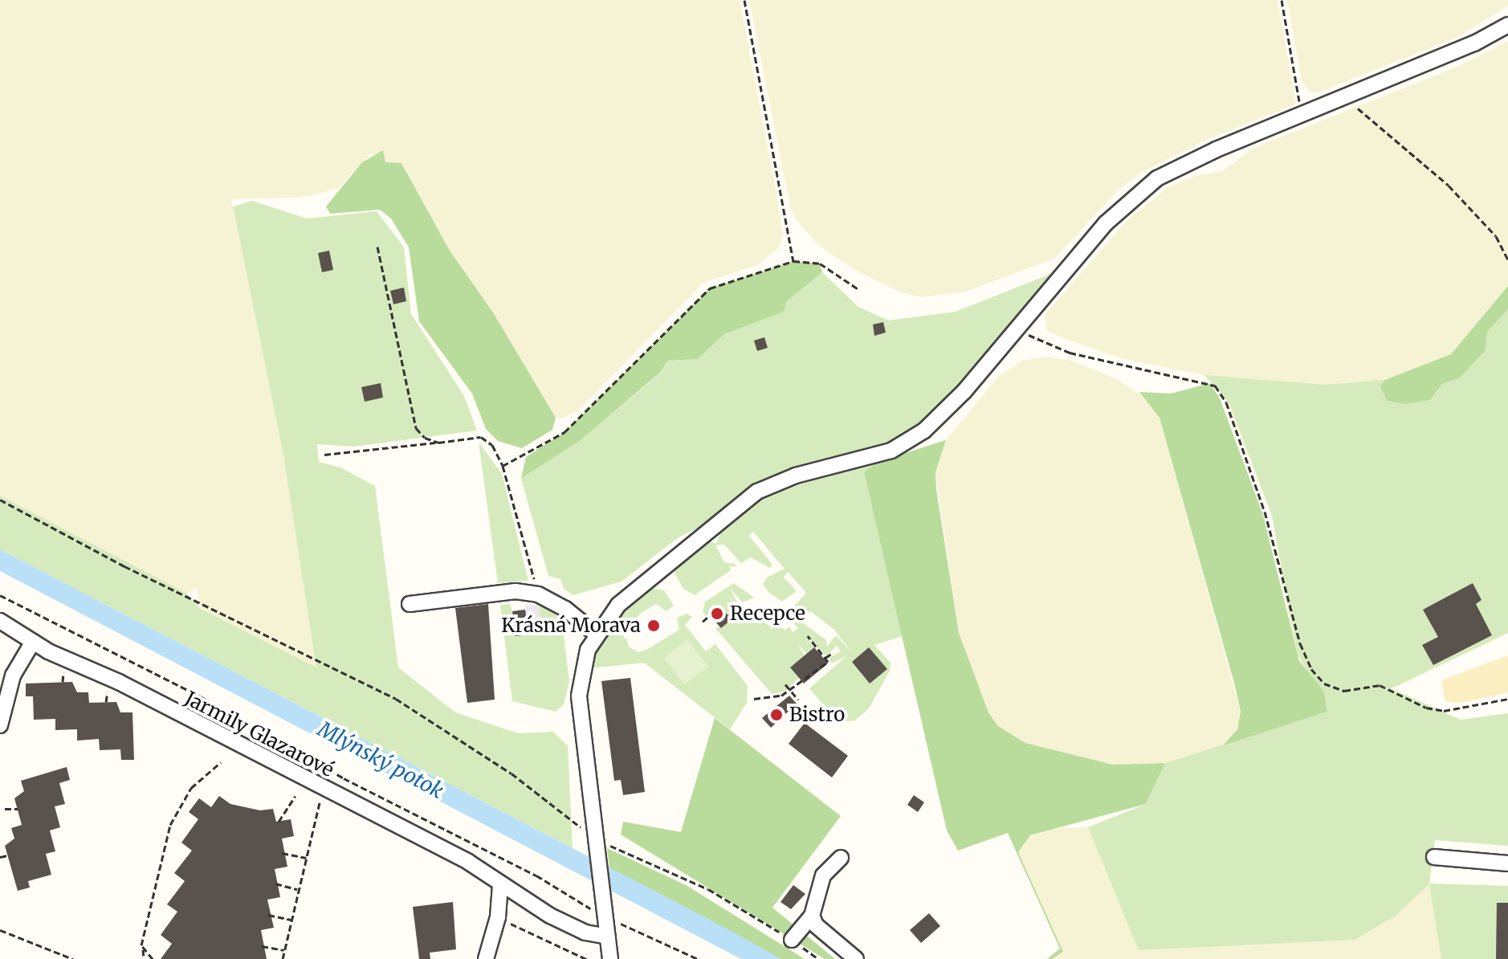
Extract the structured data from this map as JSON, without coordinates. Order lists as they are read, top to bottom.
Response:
{
  "streets": {
    "street": ["Jarmily Glazarové"]
  },
  "water": ["Mlýnský potok"],
  "places": ["Recepce", "Krásná Morava", "Bistro"]
}
